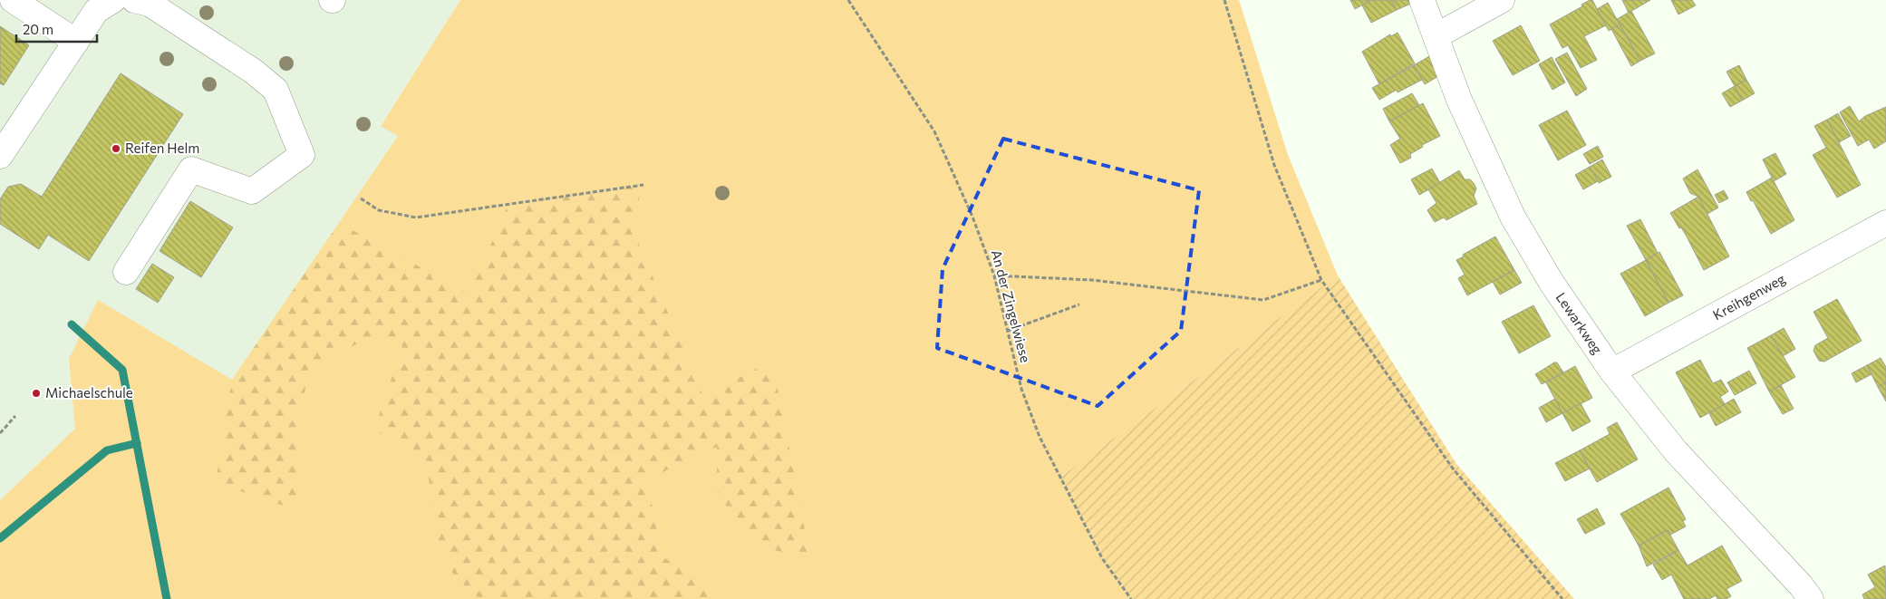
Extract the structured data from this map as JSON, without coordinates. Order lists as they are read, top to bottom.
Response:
{
  "streets": {
    "street": ["Kreihgenweg", "Lewarkweg"],
    "path": ["An der Zingelwiese"]
  },
  "crossings": [
    ["Kreihgenweg", "Lewarkweg"]
  ],
  "places": ["Reifen Helm", "Michaelschule"],
  "scale_bar": "20 m"
}
